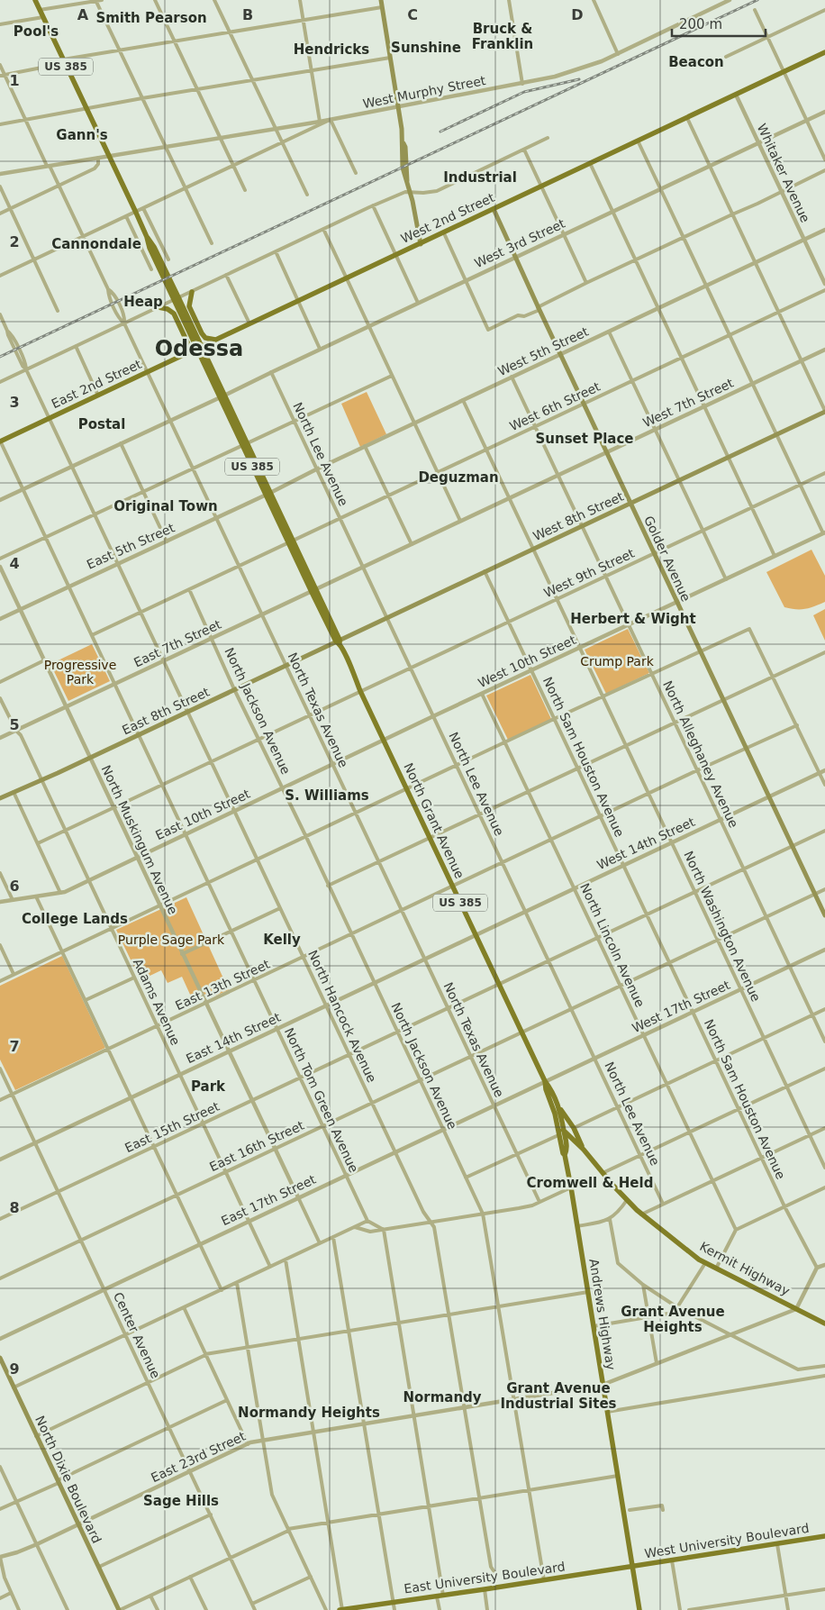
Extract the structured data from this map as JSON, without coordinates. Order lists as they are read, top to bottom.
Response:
{
  "streets": {
    "main road": [
      "US 385",
      "West 2nd Street",
      "East 2nd Street",
      "West 8th Street",
      "Golder Avenue",
      "East 8th Street",
      "North Grant Avenue",
      "Kermit Highway",
      "Andrews Highway",
      "North Dixie Boulevard",
      "West University Boulevard",
      "East University Boulevard"
    ],
    "street": [
      "West Murphy Street",
      "Whitaker Avenue",
      "West 3rd Street",
      "West 5th Street",
      "West 7th Street",
      "West 6th Street",
      "North Lee Avenue",
      "East 5th Street",
      "West 9th Street",
      "East 7th Street",
      "West 10th Street",
      "North Texas Avenue",
      "North Jackson Avenue",
      "North Alleghaney Avenue",
      "North Sam Houston Avenue",
      "East 10th Street",
      "North Muskingum Avenue",
      "West 14th Street",
      "North Washington Avenue",
      "North Lincoln Avenue",
      "East 13th Street",
      "Adams Avenue",
      "West 17th Street",
      "North Hancock Avenue",
      "East 14th Street",
      "North Tom Green Avenue",
      "East 15th Street",
      "East 16th Street",
      "East 17th Street",
      "Center Avenue",
      "East 23rd Street"
    ]
  },
  "crossings": [
    ["US 385", "West Murphy Street"],
    ["US 385", "North Grant Avenue"],
    ["US 385", "Kermit Highway"],
    ["West Murphy Street", "North Texas Avenue"],
    ["Whitaker Avenue", "West 2nd Street"],
    ["Whitaker Avenue", "West 3rd Street"],
    ["Whitaker Avenue", "West 5th Street"],
    ["West 2nd Street", "East 2nd Street"],
    ["West 2nd Street", "Golder Avenue"],
    ["West 2nd Street", "North Grant Avenue"],
    ["West 3rd Street", "North Lee Avenue"],
    ["West 3rd Street", "Golder Avenue"],
    ["West 3rd Street", "North Texas Avenue"],
    ["West 3rd Street", "North Grant Avenue"],
    ["West 3rd Street", "North Hancock Avenue"],
    ["West 5th Street", "North Lee Avenue"],
    ["West 5th Street", "East 5th Street"],
    ["West 5th Street", "Golder Avenue"],
    ["West 5th Street", "North Alleghaney Avenue"],
    ["West 5th Street", "North Grant Avenue"],
    ["West 5th Street", "North Washington Avenue"],
    ["East 2nd Street", "North Texas Avenue"],
    ["East 2nd Street", "North Grant Avenue"],
    ["East 2nd Street", "North Hancock Avenue"],
    ["West 7th Street", "North Lee Avenue"],
    ["West 7th Street", "Golder Avenue"],
    ["West 7th Street", "East 7th Street"],
    ["West 7th Street", "North Alleghaney Avenue"],
    ["West 7th Street", "North Grant Avenue"],
    ["West 7th Street", "North Washington Avenue"],
    ["West 6th Street", "North Lee Avenue"],
    ["West 6th Street", "Golder Avenue"],
    ["West 6th Street", "North Texas Avenue"],
    ["West 6th Street", "North Jackson Avenue"],
    ["West 6th Street", "North Alleghaney Avenue"],
    ["West 6th Street", "North Grant Avenue"],
    ["West 6th Street", "North Washington Avenue"],
    ["West 6th Street", "North Hancock Avenue"],
    ["West 6th Street", "North Tom Green Avenue"],
    ["North Lee Avenue", "West 8th Street"],
    ["North Lee Avenue", "West 9th Street"],
    ["North Lee Avenue", "West 10th Street"],
    ["North Lee Avenue", "West 14th Street"],
    ["North Lee Avenue", "East 13th Street"],
    ["North Lee Avenue", "West 17th Street"],
    ["North Lee Avenue", "East 15th Street"],
    ["North Lee Avenue", "East 16th Street"],
    ["West 8th Street", "Golder Avenue"],
    ["West 8th Street", "East 8th Street"],
    ["West 8th Street", "North Alleghaney Avenue"],
    ["West 8th Street", "North Sam Houston Avenue"],
    ["West 8th Street", "North Grant Avenue"],
    ["West 8th Street", "North Washington Avenue"],
    ["East 5th Street", "North Texas Avenue"],
    ["East 5th Street", "North Grant Avenue"],
    ["East 5th Street", "North Muskingum Avenue"],
    ["East 5th Street", "North Hancock Avenue"],
    ["East 5th Street", "North Tom Green Avenue"],
    ["Golder Avenue", "West 9th Street"],
    ["Golder Avenue", "West 10th Street"],
    ["Golder Avenue", "West 14th Street"],
    ["Golder Avenue", "East 13th Street"],
    ["Golder Avenue", "East 15th Street"],
    ["Golder Avenue", "East 16th Street"],
    ["West 9th Street", "North Texas Avenue"],
    ["West 9th Street", "North Jackson Avenue"],
    ["West 9th Street", "North Alleghaney Avenue"],
    ["West 9th Street", "North Sam Houston Avenue"],
    ["West 9th Street", "North Grant Avenue"],
    ["West 9th Street", "North Muskingum Avenue"],
    ["West 9th Street", "North Washington Avenue"],
    ["West 9th Street", "Adams Avenue"],
    ["West 9th Street", "North Hancock Avenue"],
    ["West 9th Street", "North Tom Green Avenue"],
    ["East 7th Street", "North Texas Avenue"],
    ["East 7th Street", "North Jackson Avenue"],
    ["East 7th Street", "North Grant Avenue"],
    ["East 7th Street", "North Muskingum Avenue"],
    ["East 7th Street", "Adams Avenue"],
    ["East 7th Street", "North Hancock Avenue"],
    ["East 7th Street", "North Tom Green Avenue"],
    ["West 10th Street", "North Alleghaney Avenue"],
    ["West 10th Street", "North Sam Houston Avenue"],
    ["West 10th Street", "East 10th Street"],
    ["West 10th Street", "North Grant Avenue"],
    ["West 10th Street", "North Washington Avenue"],
    ["West 10th Street", "North Lincoln Avenue"],
    ["North Texas Avenue", "East 8th Street"],
    ["North Texas Avenue", "East 10th Street"],
    ["North Texas Avenue", "East 13th Street"],
    ["North Texas Avenue", "East 14th Street"],
    ["North Texas Avenue", "East 15th Street"],
    ["North Texas Avenue", "East 16th Street"],
    ["North Texas Avenue", "East 17th Street"],
    ["East 8th Street", "North Jackson Avenue"],
    ["East 8th Street", "North Grant Avenue"],
    ["East 8th Street", "North Muskingum Avenue"],
    ["East 8th Street", "Adams Avenue"],
    ["East 8th Street", "North Hancock Avenue"],
    ["East 8th Street", "North Tom Green Avenue"],
    ["North Jackson Avenue", "East 10th Street"],
    ["North Jackson Avenue", "East 13th Street"],
    ["North Jackson Avenue", "East 14th Street"],
    ["North Jackson Avenue", "East 15th Street"],
    ["North Jackson Avenue", "East 16th Street"],
    ["North Jackson Avenue", "East 17th Street"],
    ["North Jackson Avenue", "East 23rd Street"],
    ["North Jackson Avenue", "East University Boulevard"],
    ["North Alleghaney Avenue", "West 14th Street"],
    ["North Alleghaney Avenue", "East 13th Street"],
    ["North Alleghaney Avenue", "West 17th Street"],
    ["North Alleghaney Avenue", "East 15th Street"],
    ["North Alleghaney Avenue", "East 16th Street"],
    ["North Sam Houston Avenue", "West 14th Street"],
    ["North Sam Houston Avenue", "East 13th Street"],
    ["North Sam Houston Avenue", "West 17th Street"],
    ["North Sam Houston Avenue", "East 15th Street"],
    ["North Sam Houston Avenue", "East 16th Street"],
    ["East 10th Street", "North Grant Avenue"],
    ["East 10th Street", "North Muskingum Avenue"],
    ["East 10th Street", "Adams Avenue"],
    ["East 10th Street", "North Hancock Avenue"],
    ["East 10th Street", "North Tom Green Avenue"],
    ["North Grant Avenue", "West 14th Street"],
    ["North Grant Avenue", "East 13th Street"],
    ["North Grant Avenue", "West 17th Street"],
    ["North Grant Avenue", "East 14th Street"],
    ["North Grant Avenue", "East 15th Street"],
    ["North Grant Avenue", "East 16th Street"],
    ["North Grant Avenue", "East 17th Street"],
    ["North Grant Avenue", "Kermit Highway"],
    ["North Grant Avenue", "Andrews Highway"],
    ["North Muskingum Avenue", "East 13th Street"],
    ["North Muskingum Avenue", "East 14th Street"],
    ["North Muskingum Avenue", "East 15th Street"],
    ["North Muskingum Avenue", "East 16th Street"],
    ["North Muskingum Avenue", "East 17th Street"],
    ["West 14th Street", "North Washington Avenue"],
    ["West 14th Street", "North Lincoln Avenue"],
    ["West 14th Street", "East 14th Street"],
    ["North Washington Avenue", "East 13th Street"],
    ["North Washington Avenue", "West 17th Street"],
    ["North Washington Avenue", "East 15th Street"],
    ["North Washington Avenue", "East 16th Street"],
    ["North Lincoln Avenue", "East 13th Street"],
    ["North Lincoln Avenue", "West 17th Street"],
    ["North Lincoln Avenue", "East 15th Street"],
    ["North Lincoln Avenue", "East 16th Street"],
    ["East 13th Street", "Adams Avenue"],
    ["East 13th Street", "North Hancock Avenue"],
    ["East 13th Street", "North Tom Green Avenue"],
    ["East 13th Street", "Center Avenue"],
    ["Adams Avenue", "East 14th Street"],
    ["Adams Avenue", "East 15th Street"],
    ["Adams Avenue", "East 16th Street"],
    ["Adams Avenue", "East 17th Street"],
    ["West 17th Street", "East 17th Street"],
    ["North Hancock Avenue", "East 14th Street"],
    ["North Hancock Avenue", "East 15th Street"],
    ["North Hancock Avenue", "East 16th Street"],
    ["North Hancock Avenue", "East 17th Street"],
    ["North Hancock Avenue", "East 23rd Street"],
    ["East 14th Street", "North Tom Green Avenue"],
    ["East 14th Street", "Center Avenue"],
    ["North Tom Green Avenue", "East 15th Street"],
    ["North Tom Green Avenue", "East 16th Street"],
    ["North Tom Green Avenue", "East 17th Street"],
    ["East 15th Street", "Center Avenue"],
    ["East 16th Street", "Center Avenue"],
    ["East 17th Street", "Center Avenue"],
    ["Kermit Highway", "Andrews Highway"],
    ["Kermit Highway", "East 23rd Street"],
    ["Andrews Highway", "East 23rd Street"],
    ["Andrews Highway", "West University Boulevard"],
    ["Andrews Highway", "East University Boulevard"],
    ["Center Avenue", "East 23rd Street"],
    ["East 23rd Street", "North Dixie Boulevard"],
    ["West University Boulevard", "East University Boulevard"]
  ],
  "districts": [
    "Smith Pearson",
    "Bruck & Franklin",
    "Pool's",
    "Sunshine",
    "Hendricks",
    "Beacon",
    "Gann's",
    "Industrial",
    "Cannondale",
    "Heap",
    "Odessa",
    "Postal",
    "Sunset Place",
    "Deguzman",
    "Original Town",
    "Herbert & Wight",
    "S. Williams",
    "College Lands",
    "Kelly",
    "Park",
    "Cromwell & Held",
    "Grant Avenue Heights",
    "Grant Avenue Industrial Sites",
    "Normandy",
    "Normandy Heights",
    "Sage Hills"
  ],
  "parks": ["Crump Park", "Progressive Park", "Purple Sage Park"],
  "scale_bar": "200 m",
  "grid": {
    "columns": [
      "A",
      "B",
      "C",
      "D"
    ],
    "rows": [
      "1",
      "2",
      "3",
      "4",
      "5",
      "6",
      "7",
      "8",
      "9"
    ]
  }
}
